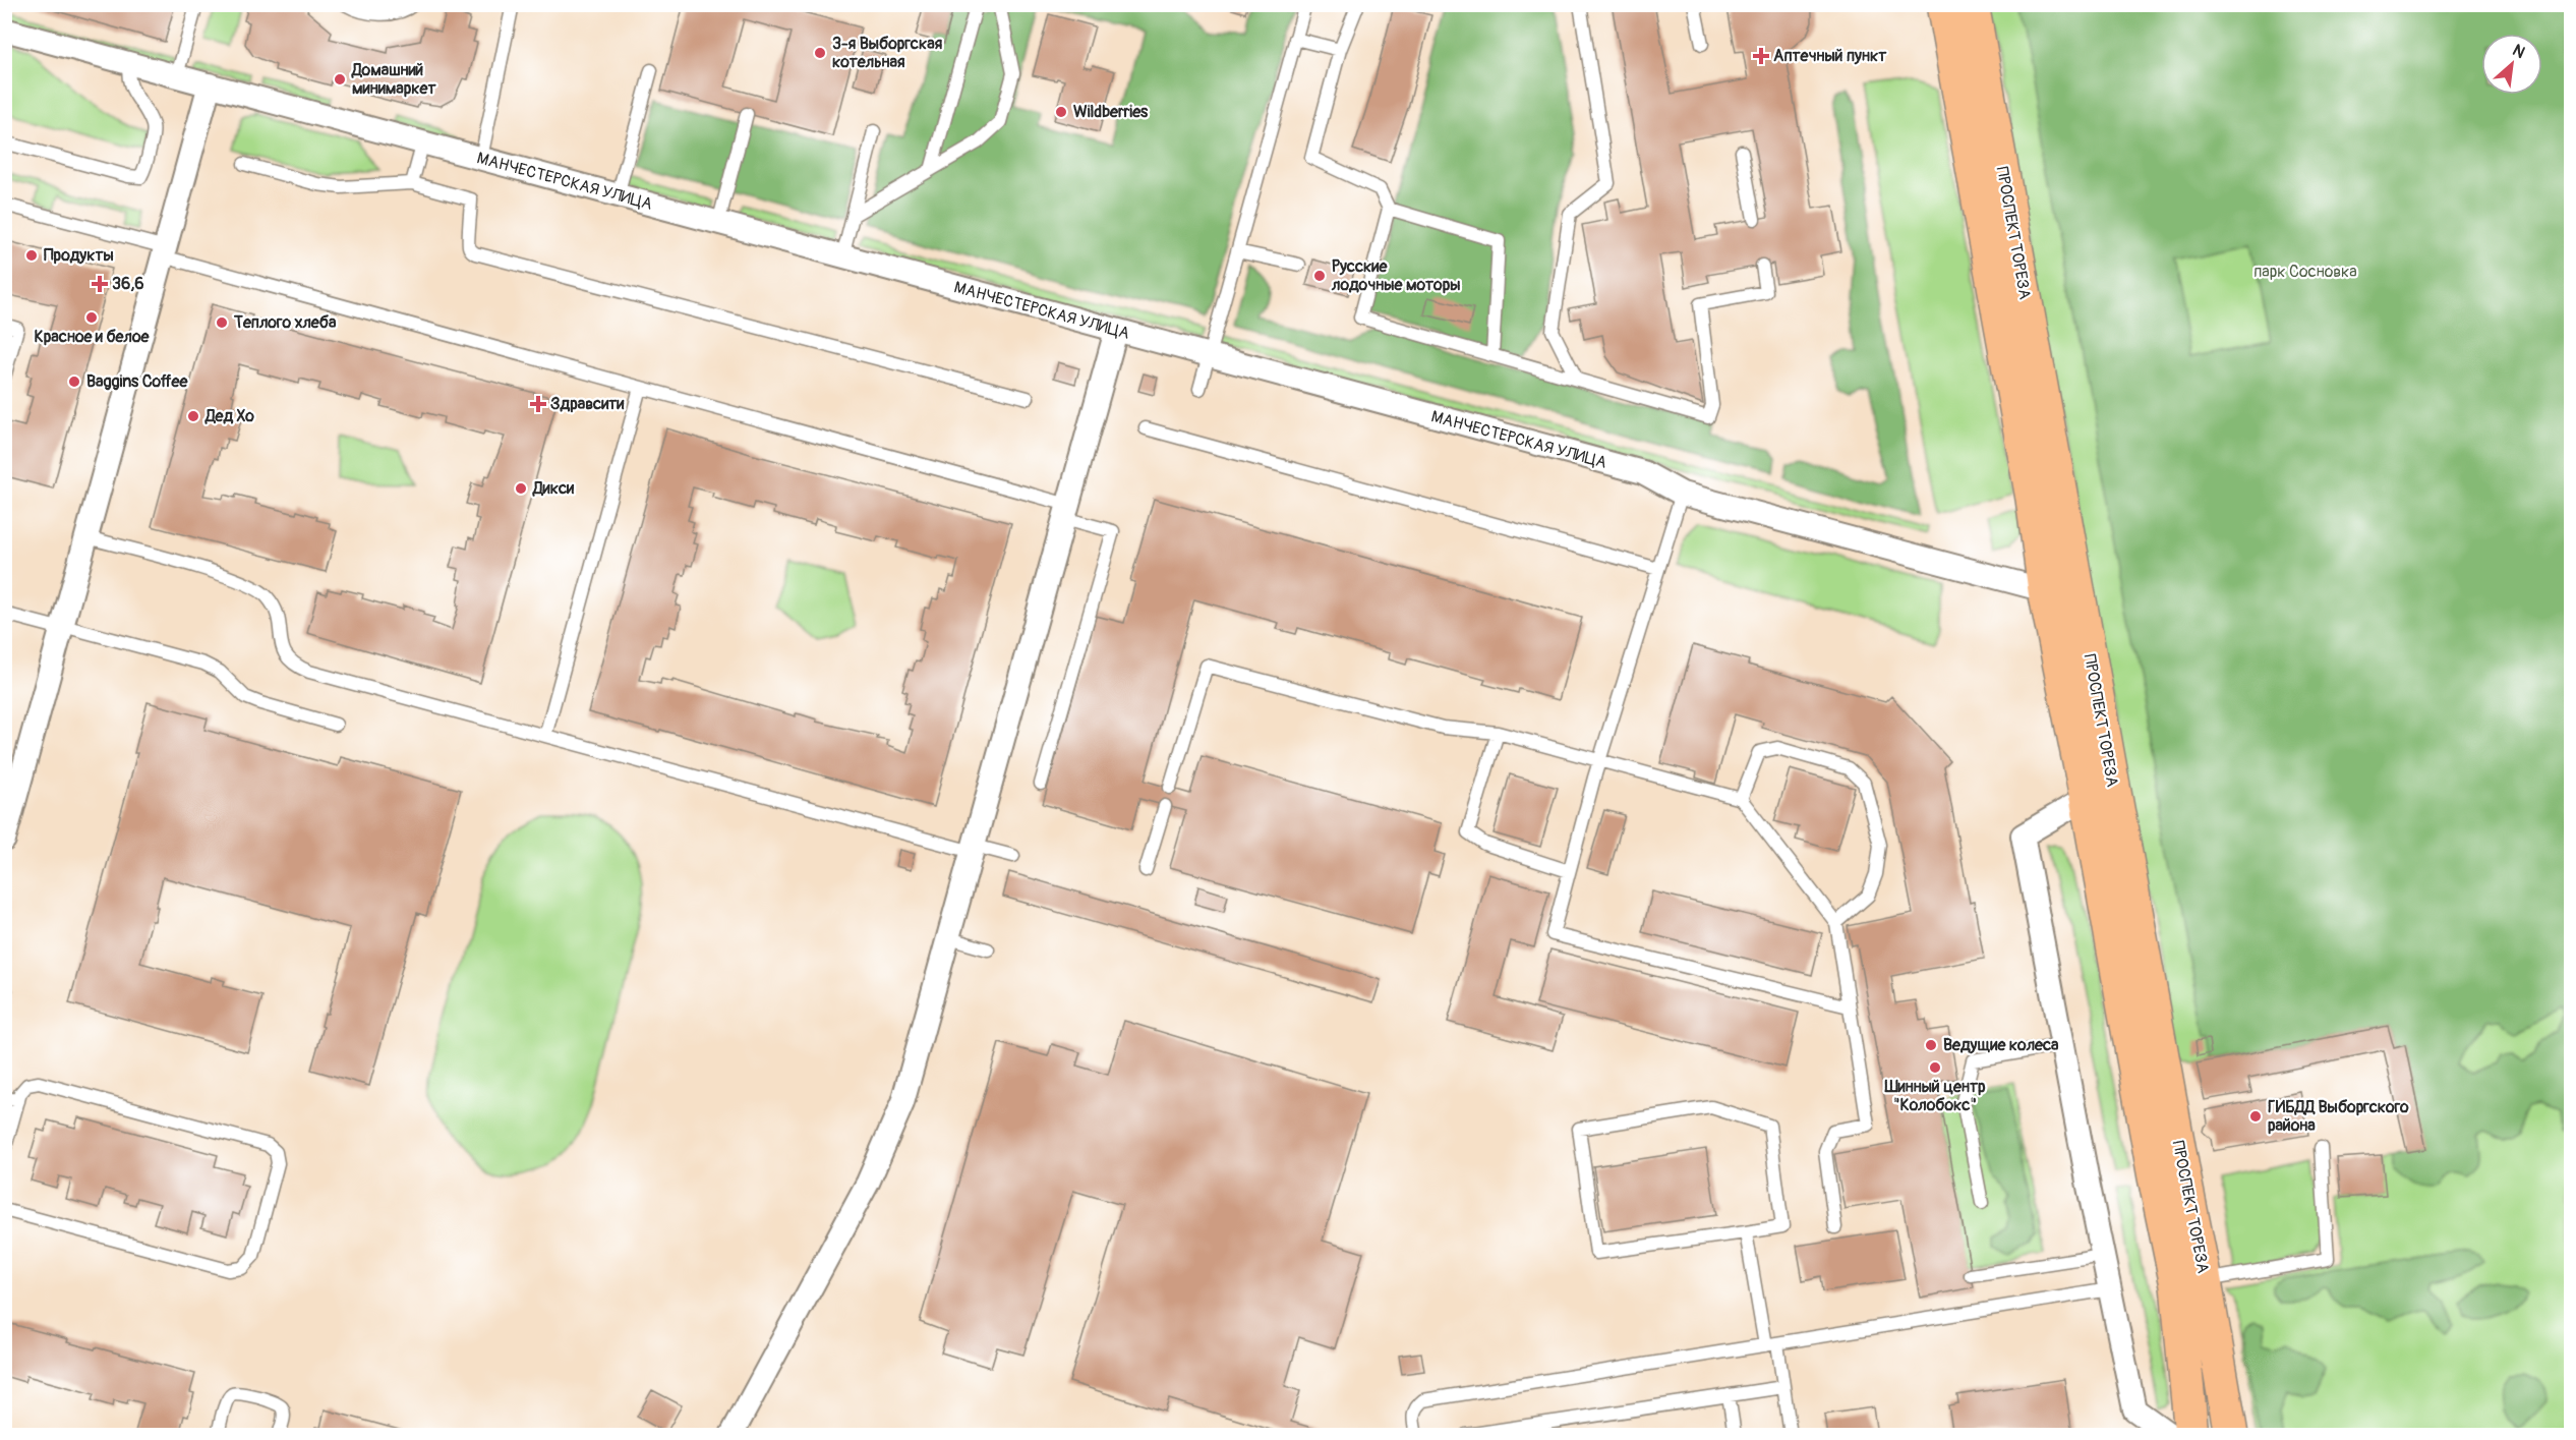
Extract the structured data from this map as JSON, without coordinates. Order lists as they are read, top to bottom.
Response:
{
  "streets": {
    "main road": ["ПРОСПЕКТ ТОРЕЗА"],
    "street": ["МАНЧЕСТЕРСКАЯ УЛИЦА"]
  },
  "crossings": [
    ["МАНЧЕСТЕРСКАЯ УЛИЦА", "ПРОСПЕКТ ТОРЕЗА"]
  ],
  "parks": ["парк Сосновка"],
  "places": {
    "other": [
      "3-я Выборгская котельная",
      "Домашний минимаркет",
      "Wildberries",
      "Продукты",
      "Русские лодочные моторы",
      "Крaсное и белoе",
      "Теплого хлеба",
      "Baggins Coffee",
      "Дед Хо",
      "Дикси",
      "Ведущие колеса",
      "Шинный центр \"Колобокс\"",
      "ГИБДД Выборгского района"
    ],
    "health": ["Аптечный пункт", "36,6", "Здравсити"]
  },
  "north": "top right"
}
